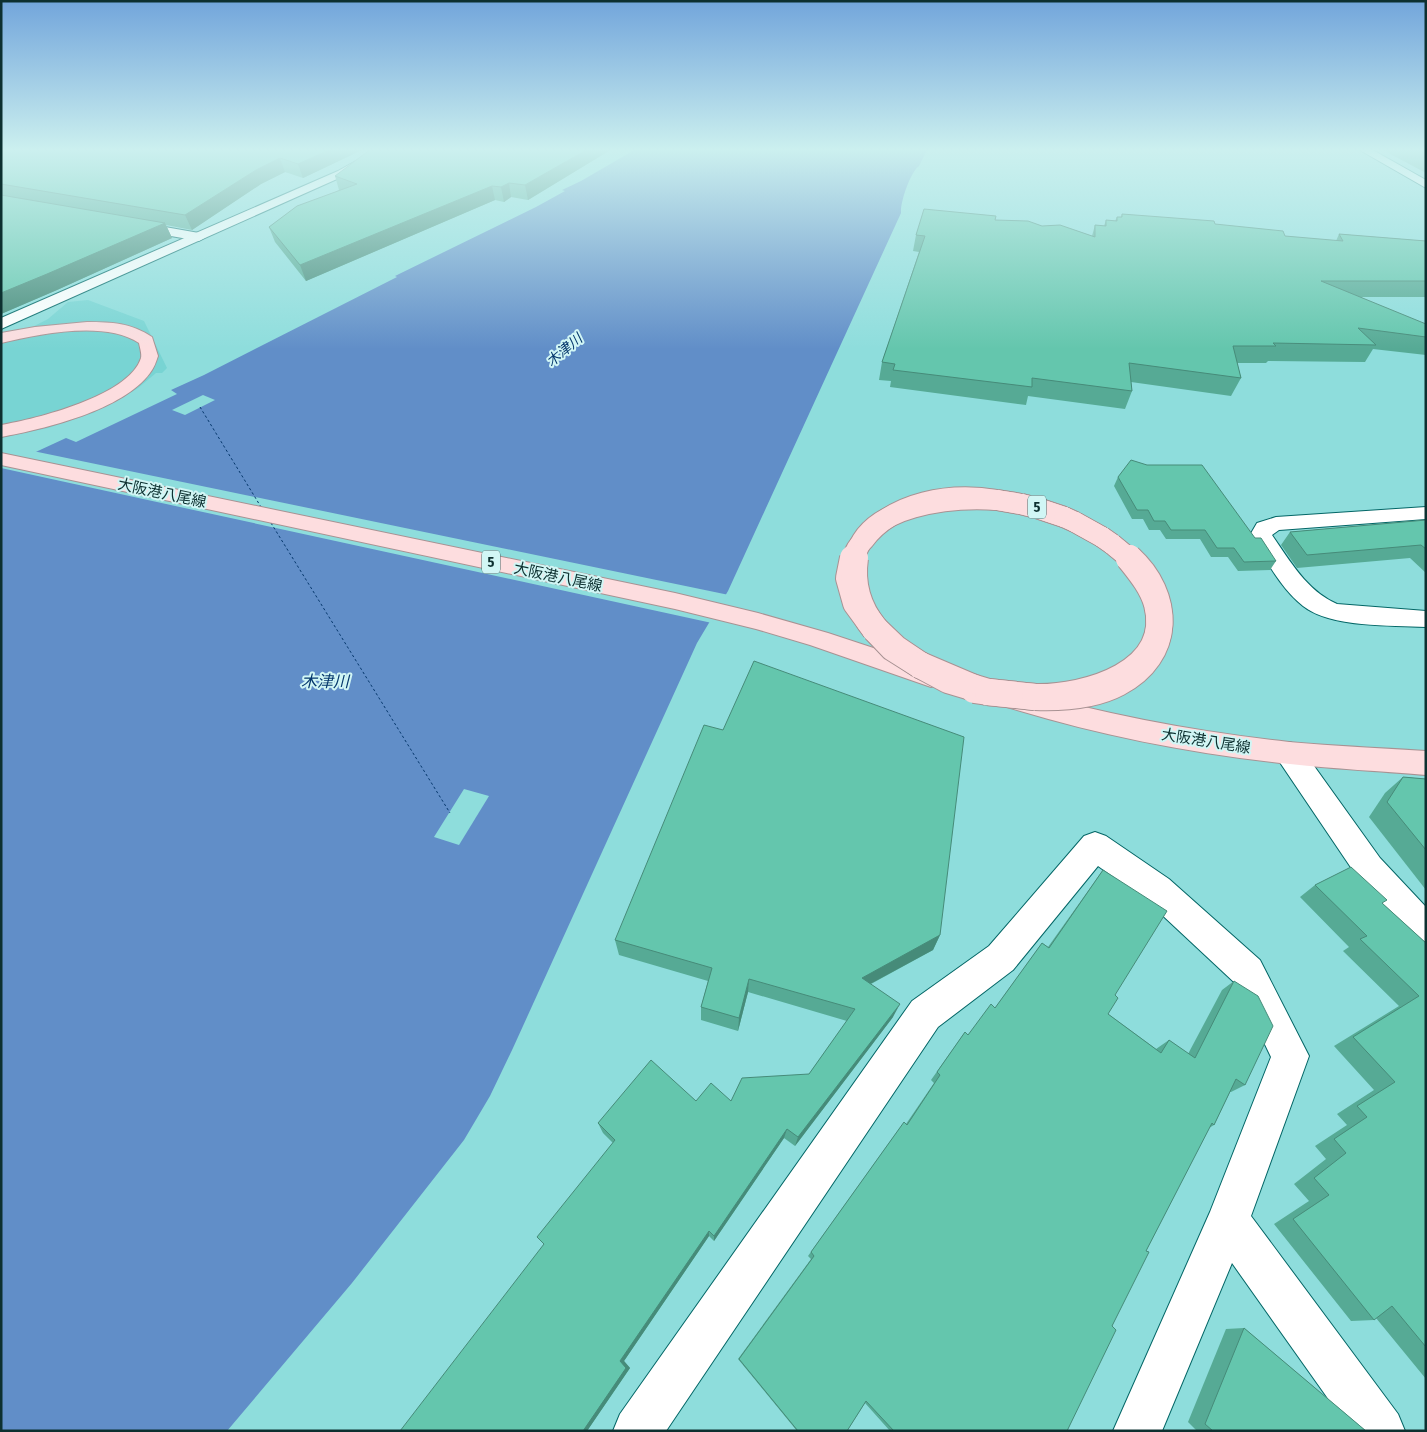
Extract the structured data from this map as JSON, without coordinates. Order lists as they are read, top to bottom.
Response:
{
  "streets": {
    "main road": ["大阪港八尾線", "5"]
  },
  "water": ["木津川"]
}
